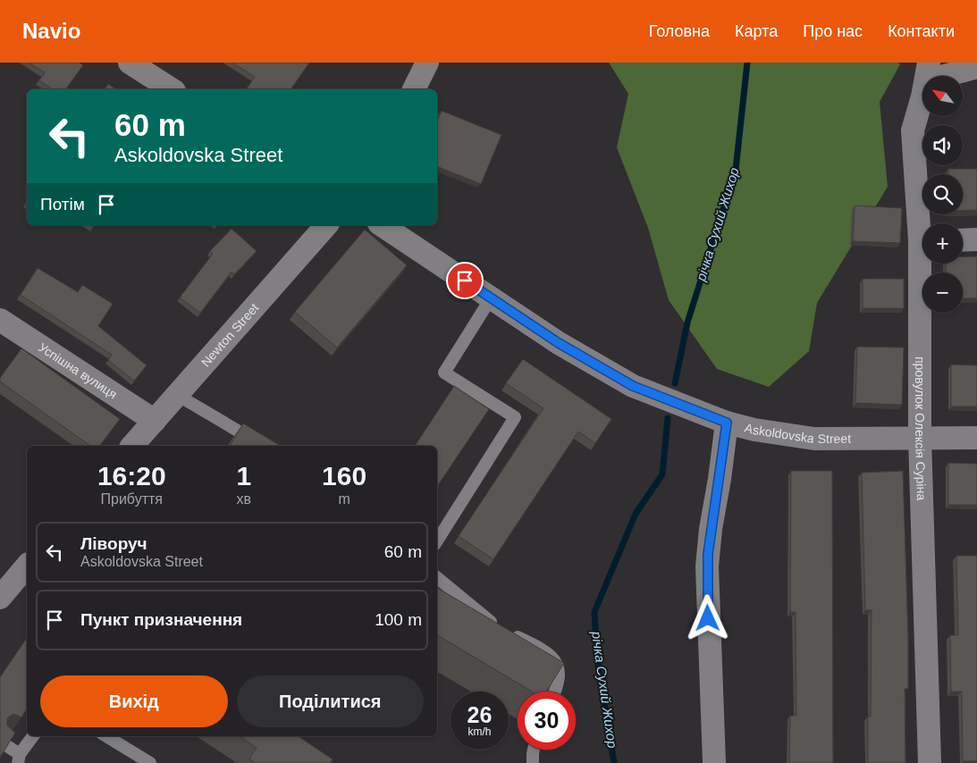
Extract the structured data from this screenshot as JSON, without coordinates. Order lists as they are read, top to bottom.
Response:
{
  "streets": {
    "street": [
      "Newton Street",
      "Успішна вулиця",
      "провулок Олексія Суріна",
      "Askoldovska Street"
    ]
  },
  "crossings": [
    ["Newton Street", "Успішна вулиця"],
    ["провулок Олексія Суріна", "Askoldovska Street"]
  ],
  "water": ["річка Сухий Жихор"],
  "north": "top left",
  "page": {
    "header": "Navio",
    "nav": [
      "Головна",
      "Карта",
      "Про нас",
      "Контакти"
    ],
    "map_buttons": ["+", "−"],
    "turn": ["60 m", "Askoldovska Street"],
    "then": "Потім",
    "eta": [
      "16:20",
      "Прибуття",
      "1",
      "хв",
      "160",
      "m"
    ],
    "list": [
      {
        "name": "Ліворуч",
        "note": "Askoldovska Street",
        "value": "60 m"
      },
      {
        "name": "Пункт призначення",
        "value": "100 m"
      }
    ],
    "buttons": ["Вихід", "Поділитися"],
    "speed": "26 km/h",
    "limit": "30"
  }
}
